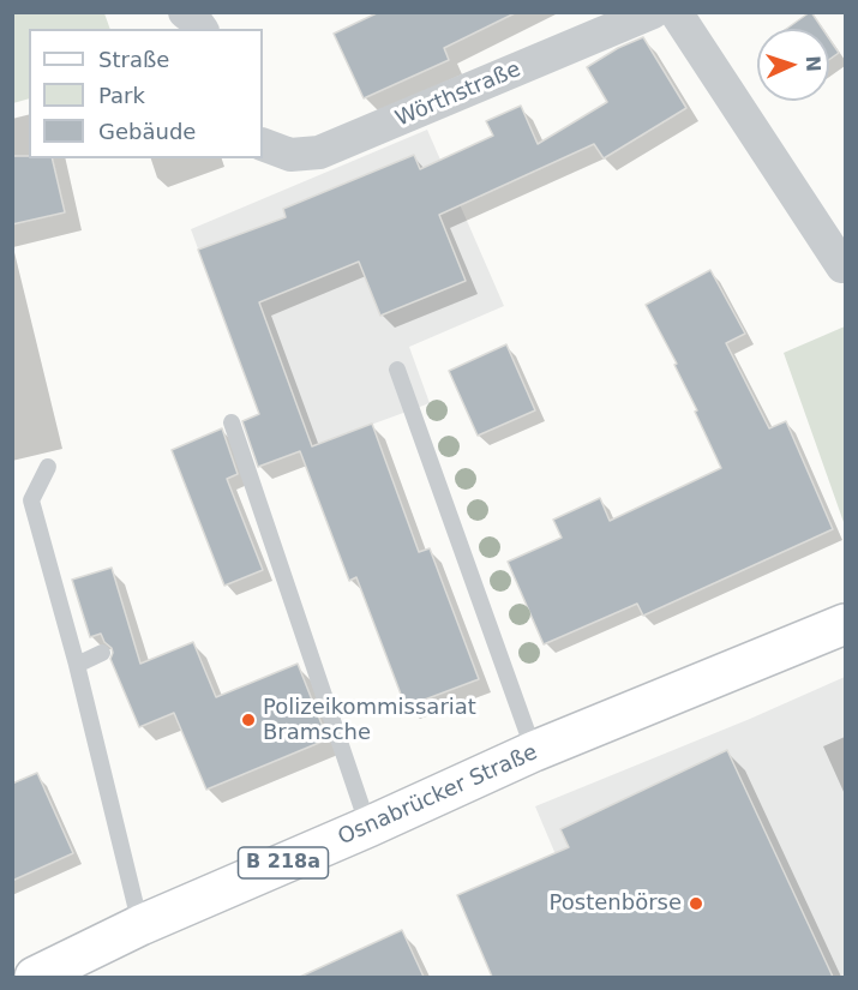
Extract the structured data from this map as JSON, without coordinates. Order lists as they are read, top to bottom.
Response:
{
  "streets": {
    "main road": ["Osnabrücker Straße", "B 218a"],
    "street": ["Wörthstraße"]
  },
  "places": ["Polizeikommissariat Bramsche", "Postenbörse"],
  "legend": ["Straße", "Park", "Gebäude"],
  "north": "right"
}
